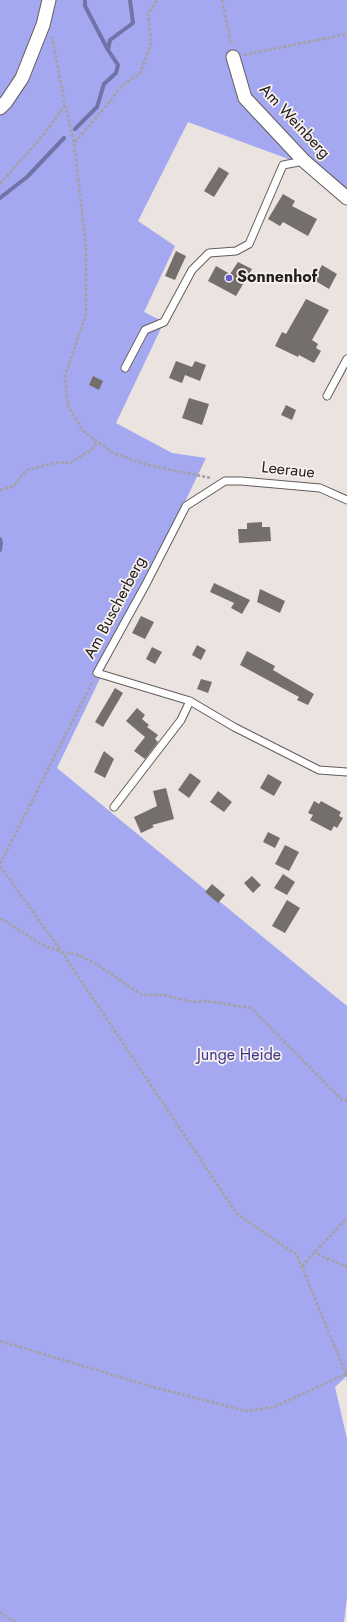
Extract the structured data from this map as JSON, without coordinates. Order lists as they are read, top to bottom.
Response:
{
  "streets": {
    "street": ["Am Weinberg"],
    "lane": ["Leeraue", "Am Buscherberg"]
  },
  "crossings": [
    ["Leeraue", "Am Buscherberg"]
  ],
  "parks": ["Junge Heide"],
  "places": ["Sonnenhof"]
}
